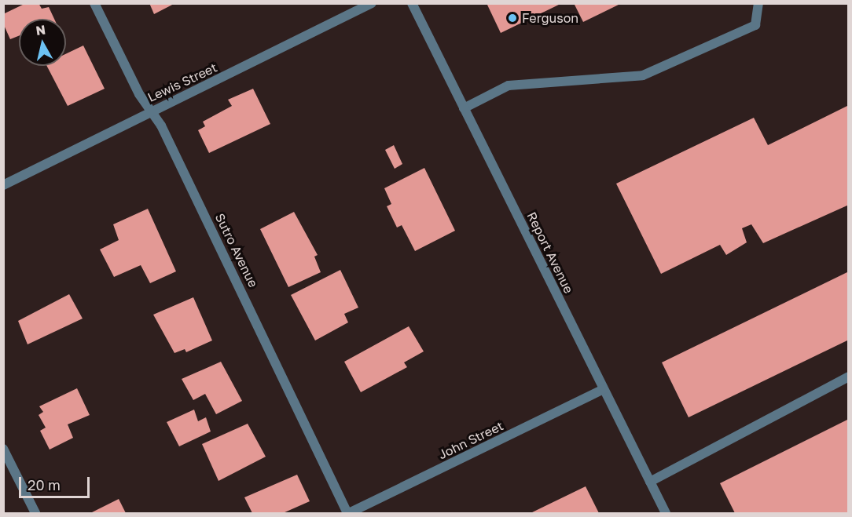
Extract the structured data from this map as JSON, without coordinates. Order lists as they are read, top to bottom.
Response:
{
  "streets": {
    "street": [
      "Lewis Street",
      "Sutro Avenue",
      "Report Avenue",
      "John Street"
    ]
  },
  "crossings": [
    ["Lewis Street", "Sutro Avenue"],
    ["Sutro Avenue", "John Street"],
    ["Report Avenue", "John Street"]
  ],
  "places": ["Ferguson"],
  "scale_bar": "20 m",
  "north": "top"
}
